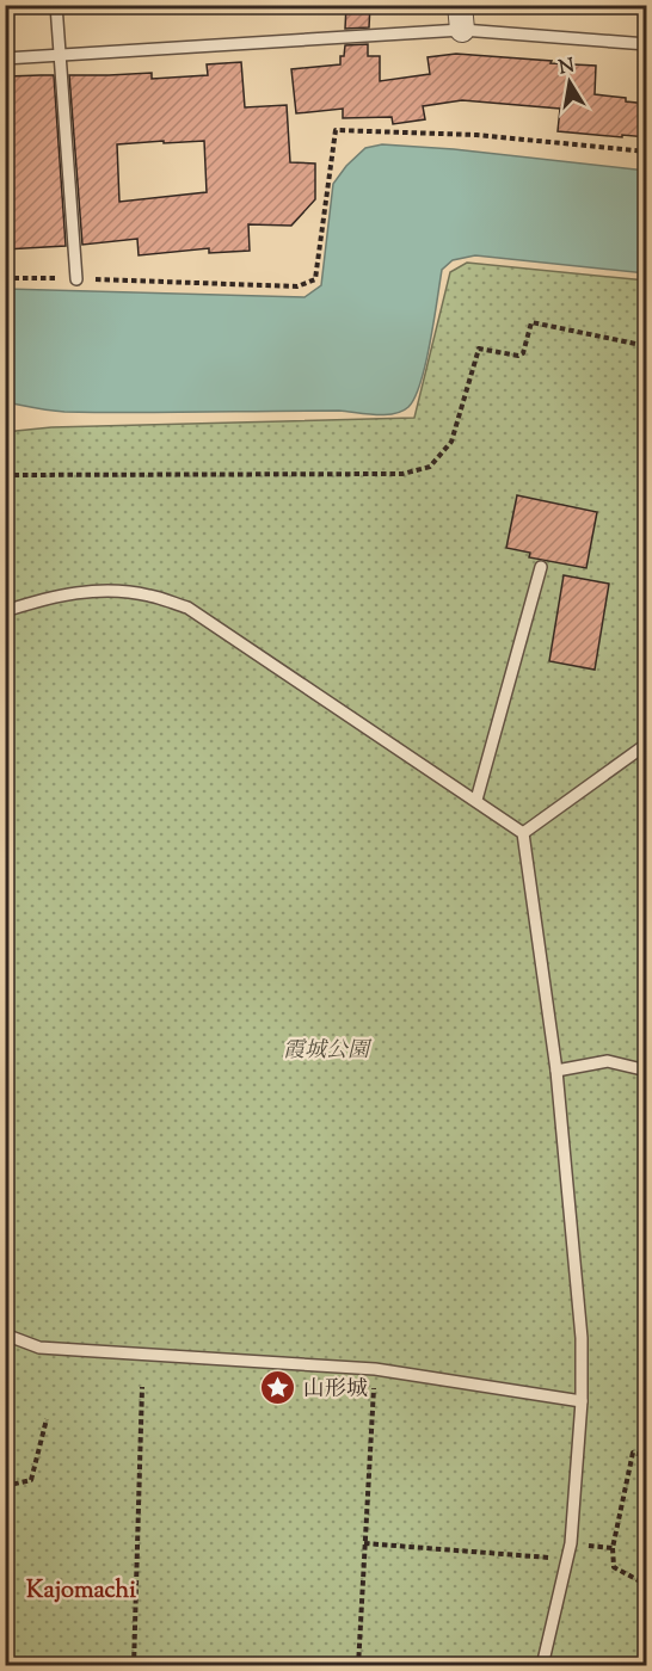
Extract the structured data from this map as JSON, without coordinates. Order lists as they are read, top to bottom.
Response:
{
  "districts": ["Kajomachi"],
  "parks": ["霞城公園"],
  "places": {
    "place": ["山形城"]
  },
  "north": "top"
}
